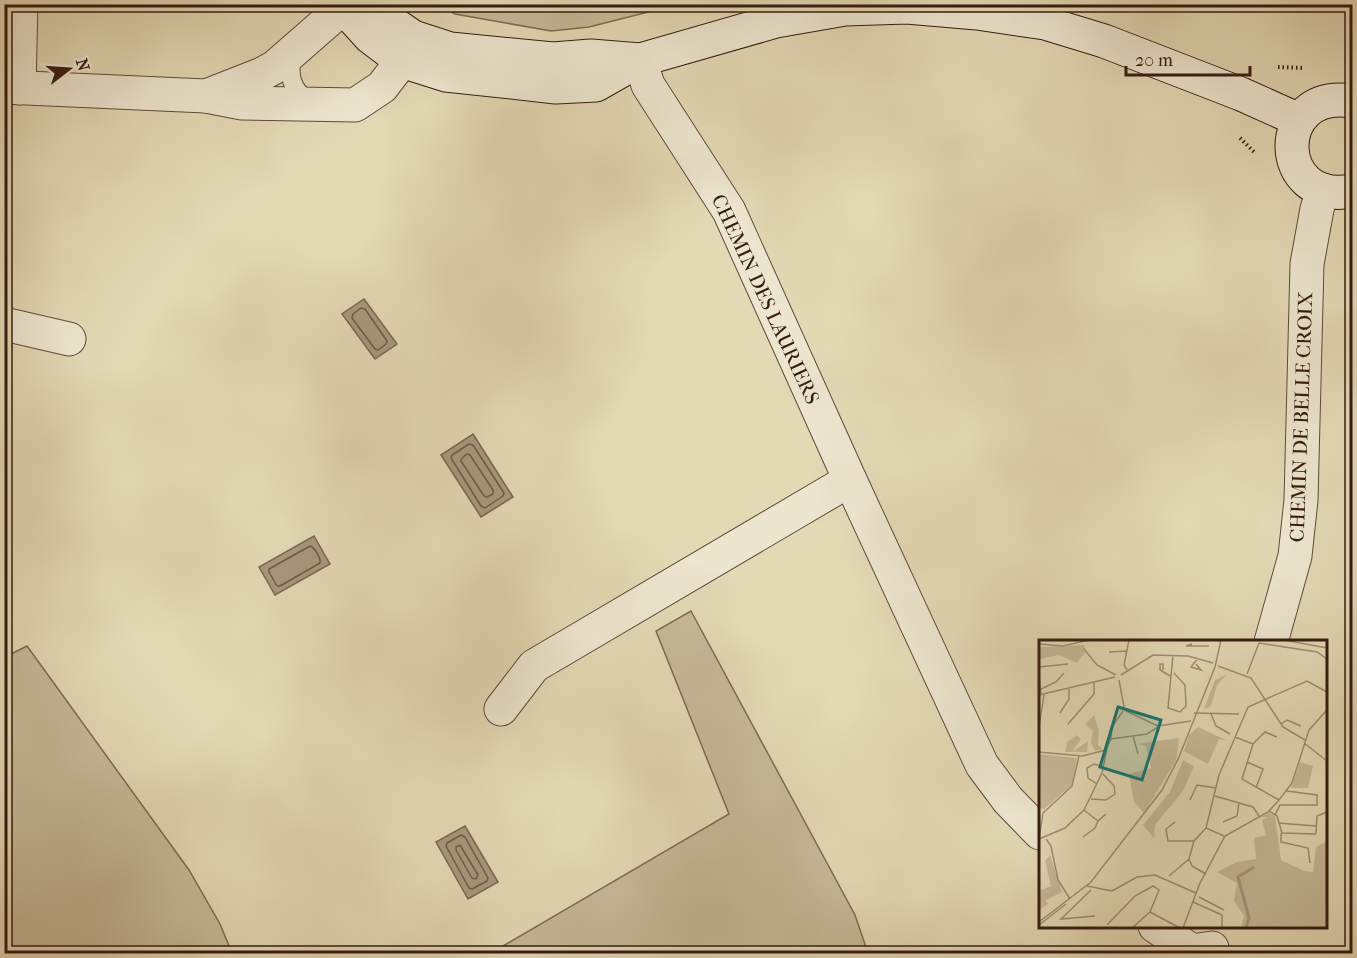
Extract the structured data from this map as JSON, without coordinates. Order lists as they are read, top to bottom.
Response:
{
  "streets": {
    "street": ["CHEMIN DES LAURIERS", "CHEMIN DE BELLE CROIX"]
  },
  "scale_bar": "20 m",
  "north": "right"
}
